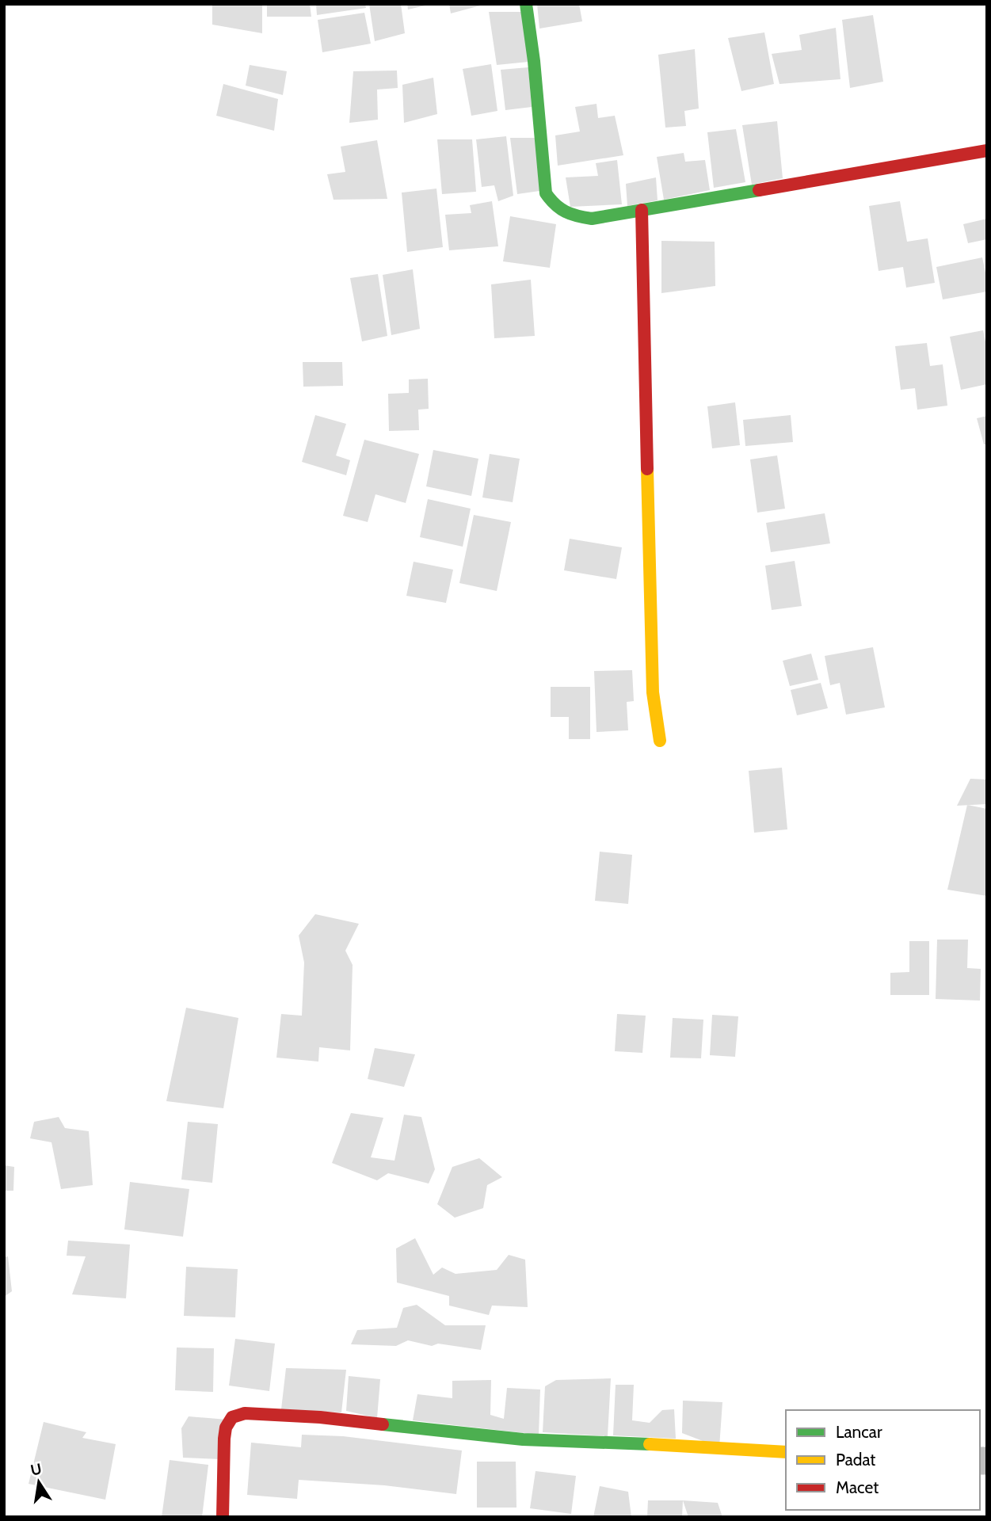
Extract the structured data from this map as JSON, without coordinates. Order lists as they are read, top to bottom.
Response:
{
  "legend": ["Lancar", "Padat", "Macet"],
  "north": "top"
}
